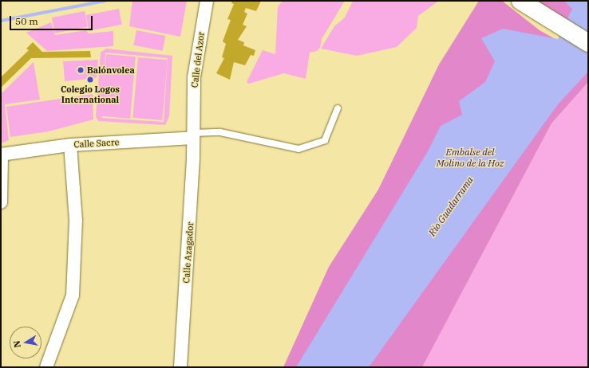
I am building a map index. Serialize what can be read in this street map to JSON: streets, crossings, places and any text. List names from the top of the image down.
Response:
{
  "streets": {
    "street": ["Calle del Azor", "Calle Sacre", "Calle Azagador"]
  },
  "crossings": [
    ["Calle del Azor", "Calle Sacre"],
    ["Calle del Azor", "Calle Azagador"],
    ["Calle Sacre", "Calle Azagador"]
  ],
  "water": ["Embalse del Molino de la Hoz", "Río Guadarrama"],
  "places": ["Balónvolea", "Colegio Logos International"],
  "scale_bar": "50 m",
  "north": "left"
}
